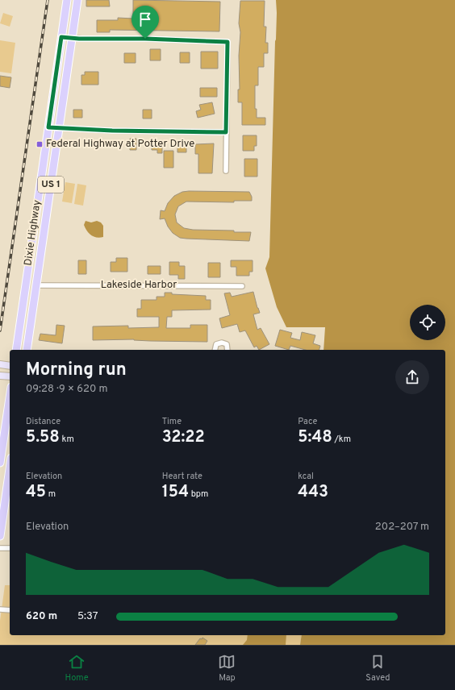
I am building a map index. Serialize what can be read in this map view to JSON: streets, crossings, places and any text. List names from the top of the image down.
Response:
{
  "streets": {
    "main road": ["US 1", "Dixie Highway"],
    "street": ["Lakeside Harbor"]
  },
  "crossings": [
    ["Dixie Highway", "Lakeside Harbor"]
  ],
  "places": {
    "transit": ["Federal Highway at Potter Drive"]
  },
  "page": {
    "heading": ["Morning run", "09:28 · 9 × 620 m"],
    "stats": [
      ["Distance", "5.58 km"],
      ["Time", "32:22"],
      ["Pace", "5:48 /km"],
      ["Elevation", "45 m"],
      ["Heart rate", "154 bpm"],
      ["kcal", "443"]
    ],
    "chart": ["Elevation", "202–207 m"],
    "list": [
      {
        "name": "620 m",
        "note": "5:37"
      }
    ],
    "tabs": ["Home", "Map", "Saved"]
  }
}
